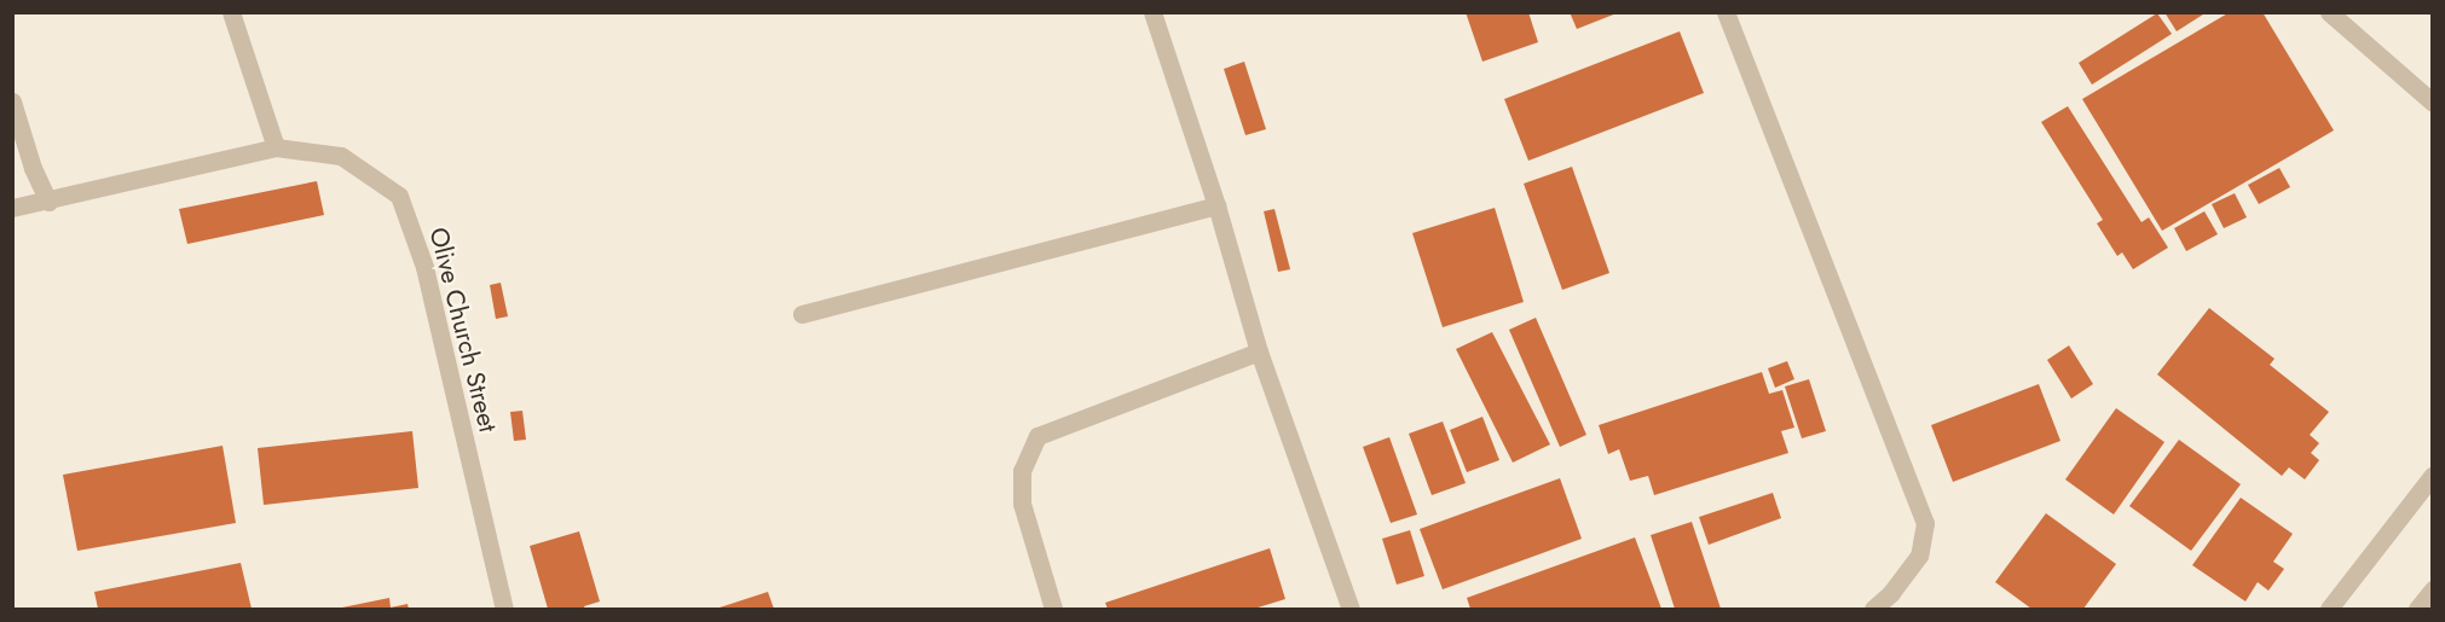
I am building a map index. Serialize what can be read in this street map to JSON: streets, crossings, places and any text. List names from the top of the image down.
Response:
{
  "streets": {
    "street": ["Olive Church Street"]
  }
}
